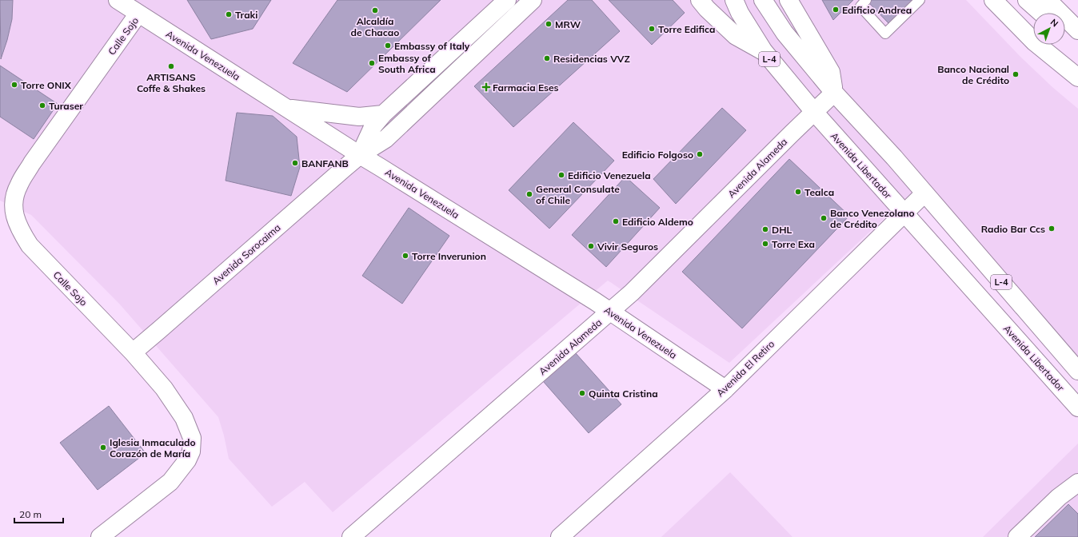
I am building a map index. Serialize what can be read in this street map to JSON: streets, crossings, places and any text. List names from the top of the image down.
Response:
{
  "streets": {
    "street": [
      "Calle Sojo",
      "Avenida Venezuela",
      "L-4",
      "Avenida Libertador",
      "Avenida Alameda",
      "Avenida Sorocaima",
      "Avenida El Retiro"
    ]
  },
  "crossings": [
    ["Calle Sojo", "Avenida Venezuela"],
    ["Calle Sojo", "Avenida Sorocaima"],
    ["Avenida Venezuela", "Avenida Alameda"],
    ["Avenida Venezuela", "Avenida Sorocaima"],
    ["Avenida Venezuela", "Avenida El Retiro"],
    ["L-4", "Avenida Libertador"],
    ["L-4", "Avenida Alameda"],
    ["L-4", "Avenida El Retiro"],
    ["Avenida Libertador", "Avenida Alameda"],
    ["Avenida Libertador", "Avenida El Retiro"]
  ],
  "places": {
    "other": [
      "Edificio Andrea",
      "Alcaldía de Chacao",
      "Traki",
      "MRW",
      "Torre Edifica",
      "Embassy of Italy",
      "Residencias VVZ",
      "Embassy of South Africa",
      "ARTISANS Coffe & Shakes",
      "Banco Nacional de Crédito",
      "Torre ONIX",
      "Turaser",
      "Edificio Folgoso",
      "BANFANB",
      "Edificio Venezuela",
      "Tealca",
      "General Consulate of Chile",
      "Banco Venezolano de Crédito",
      "Edificio Aldemo",
      "Radio Bar Ccs",
      "DHL",
      "Torre Exa",
      "Vivir Seguros",
      "Torre Inverunion",
      "Quinta Cristina",
      "Iglesia Inmaculado Corazón de María"
    ],
    "health": ["Farmacia Eses"]
  },
  "scale_bar": "20 m",
  "north": "top right"
}
